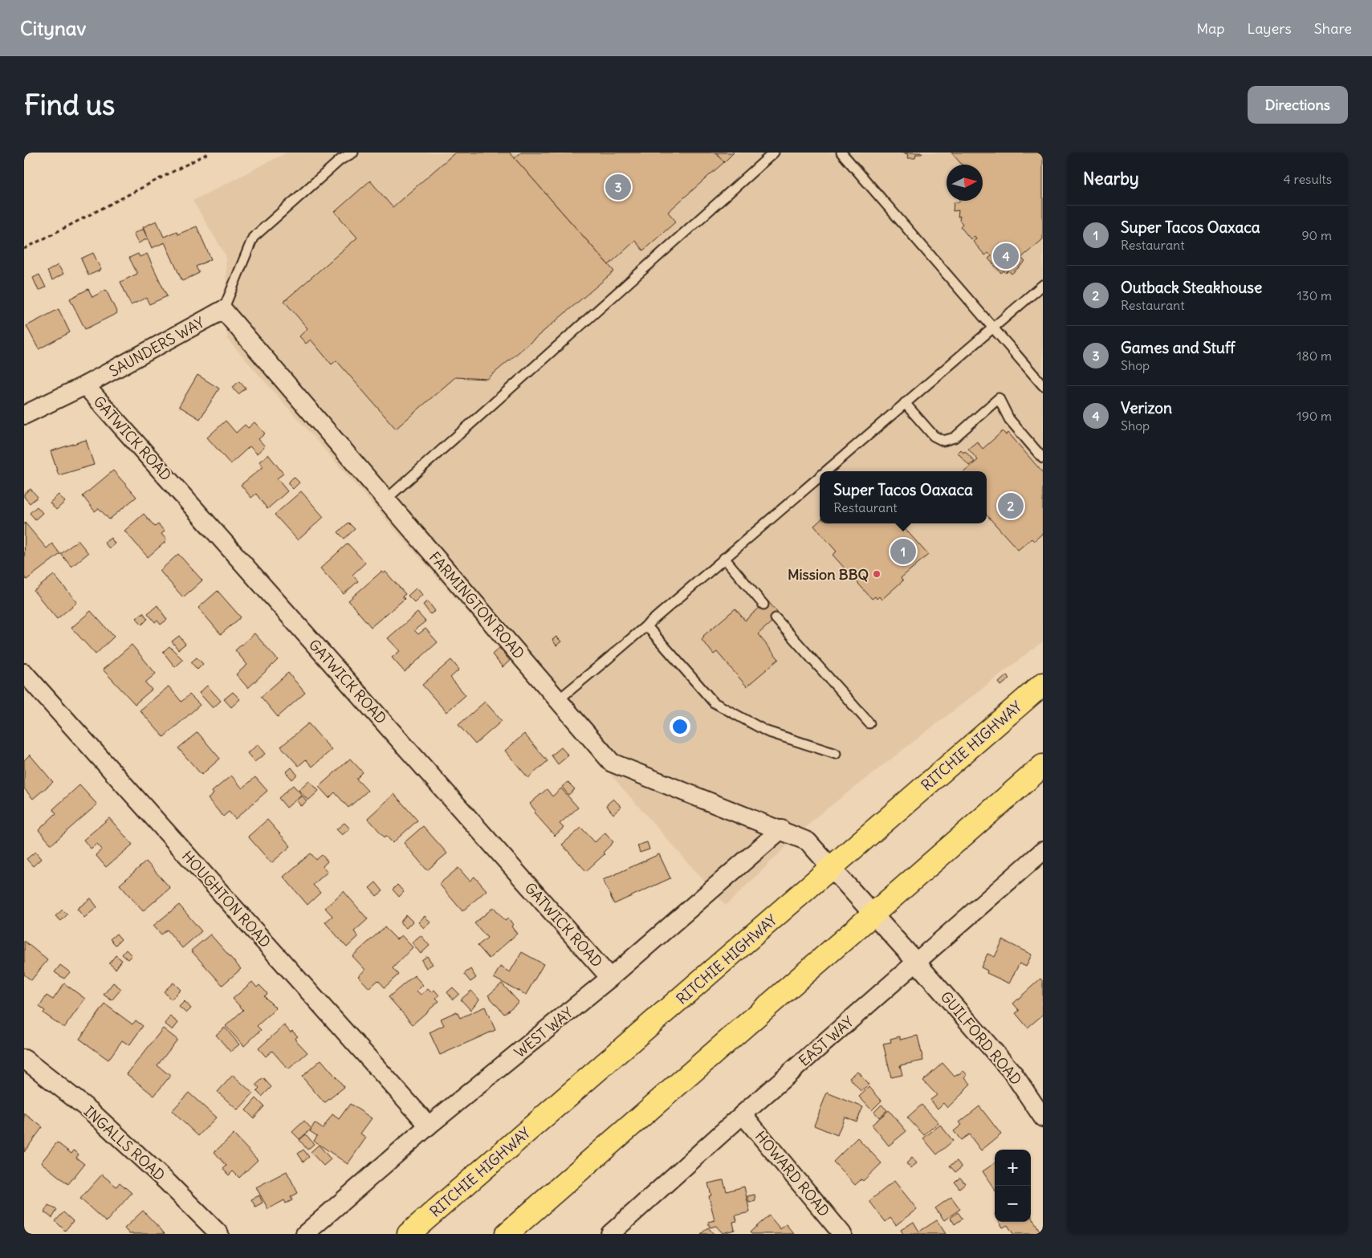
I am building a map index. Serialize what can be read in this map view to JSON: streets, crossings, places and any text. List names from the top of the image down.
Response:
{
  "streets": {
    "main road": ["RITCHIE HIGHWAY"],
    "street": [
      "SAUNDERS WAY",
      "GATWICK ROAD",
      "FARMINGTON ROAD",
      "HOUGHTON ROAD",
      "WEST WAY",
      "GUILFORD ROAD",
      "EAST WAY",
      "INGALLS ROAD",
      "HOWARD ROAD"
    ]
  },
  "crossings": [
    ["SAUNDERS WAY", "GATWICK ROAD"],
    ["SAUNDERS WAY", "FARMINGTON ROAD"],
    ["GATWICK ROAD", "WEST WAY"],
    ["FARMINGTON ROAD", "RITCHIE HIGHWAY"],
    ["FARMINGTON ROAD", "WEST WAY"],
    ["FARMINGTON ROAD", "GUILFORD ROAD"],
    ["RITCHIE HIGHWAY", "GUILFORD ROAD"],
    ["HOUGHTON ROAD", "WEST WAY"],
    ["GUILFORD ROAD", "EAST WAY"],
    ["EAST WAY", "HOWARD ROAD"]
  ],
  "places": ["Mission BBQ"],
  "north": "right",
  "page": {
    "header": "Citynav",
    "nav": ["Map", "Layers", "Share"],
    "buttons": "Directions",
    "title": "Find us",
    "heading": ["Nearby", "4 results"],
    "pins": [
      "3",
      "4",
      "2",
      "1"
    ],
    "list": [
      {
        "mark": "1",
        "name": "Super Tacos Oaxaca",
        "note": "Restaurant",
        "value": "90 m"
      },
      {
        "mark": "2",
        "name": "Outback Steakhouse",
        "note": "Restaurant",
        "value": "130 m"
      },
      {
        "mark": "3",
        "name": "Games and Stuff",
        "note": "Shop",
        "value": "180 m"
      },
      {
        "mark": "4",
        "name": "Verizon",
        "note": "Shop",
        "value": "190 m"
      }
    ],
    "popup": ["Super Tacos Oaxaca", "Restaurant"],
    "map_buttons": ["+", "−"]
  }
}
